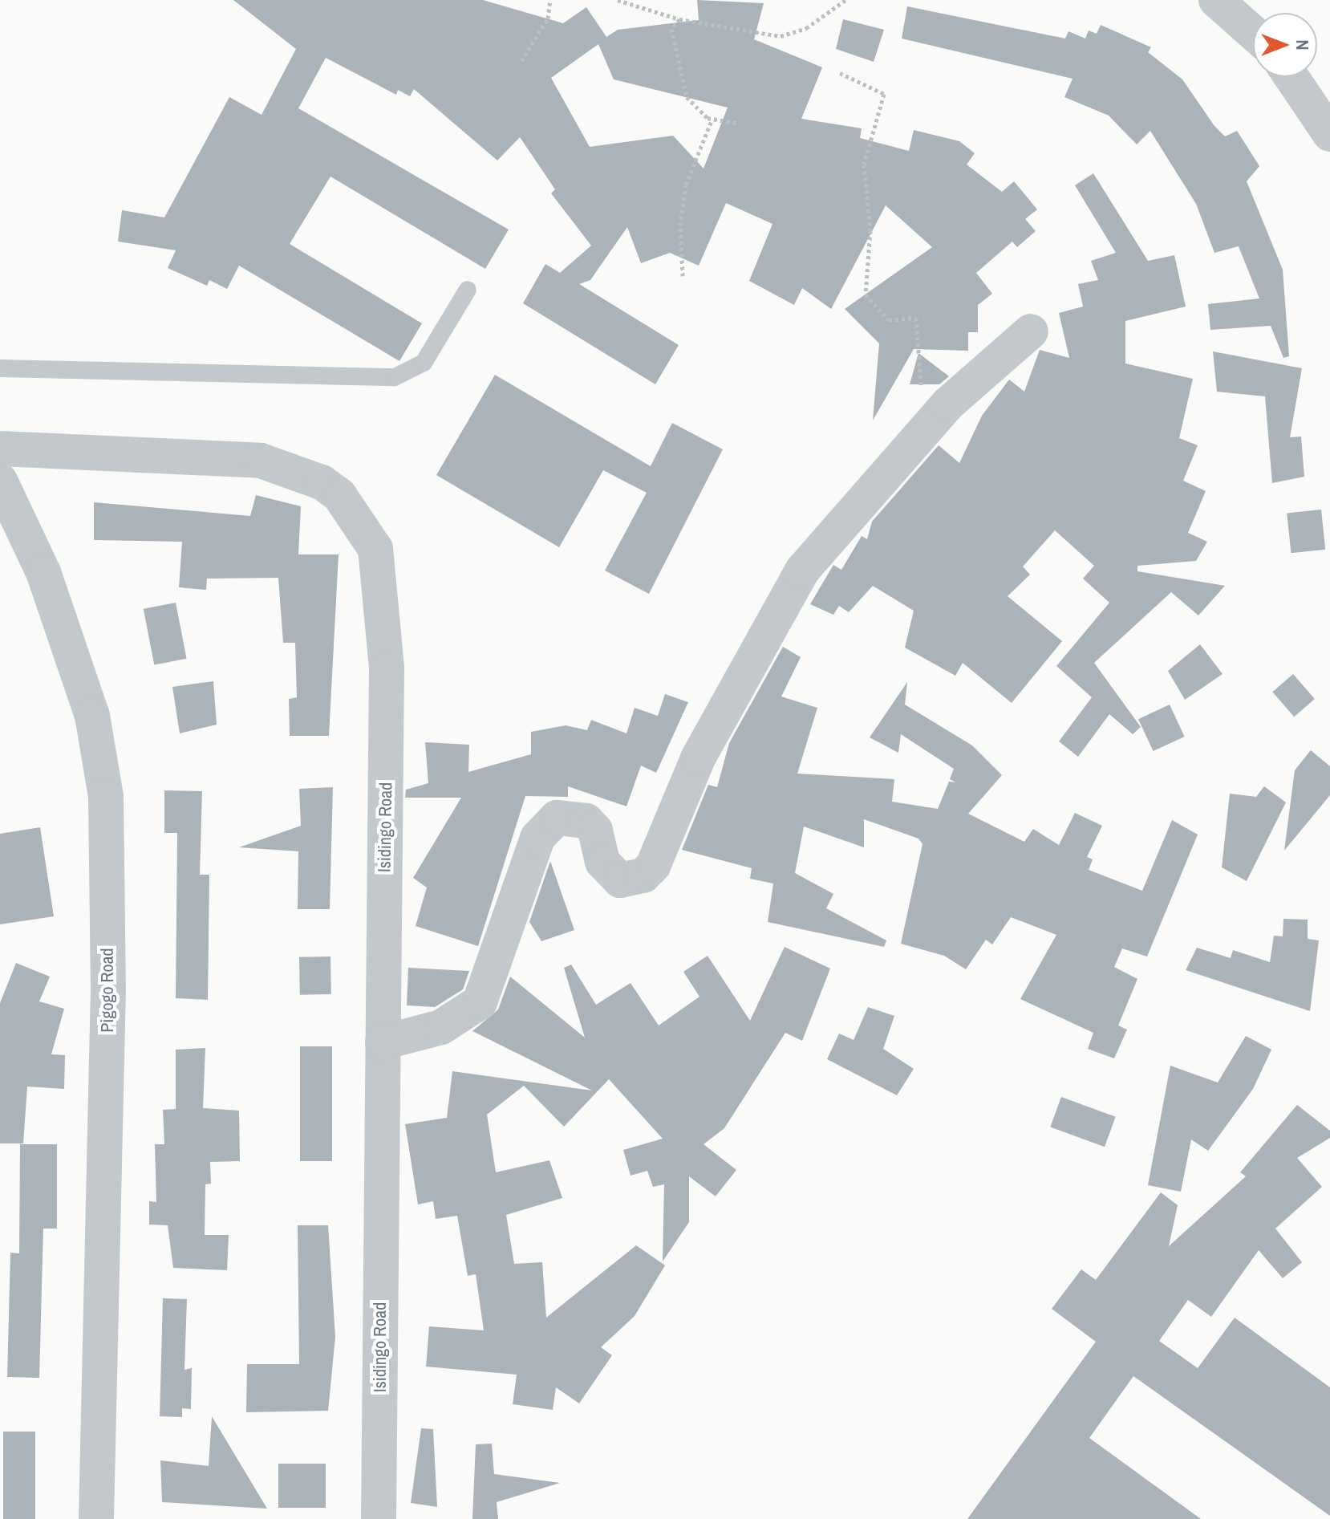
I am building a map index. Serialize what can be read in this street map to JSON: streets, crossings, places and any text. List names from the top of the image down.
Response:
{
  "streets": {
    "street": ["Isidingo Road", "Pigogo Road"]
  },
  "north": "right"
}
